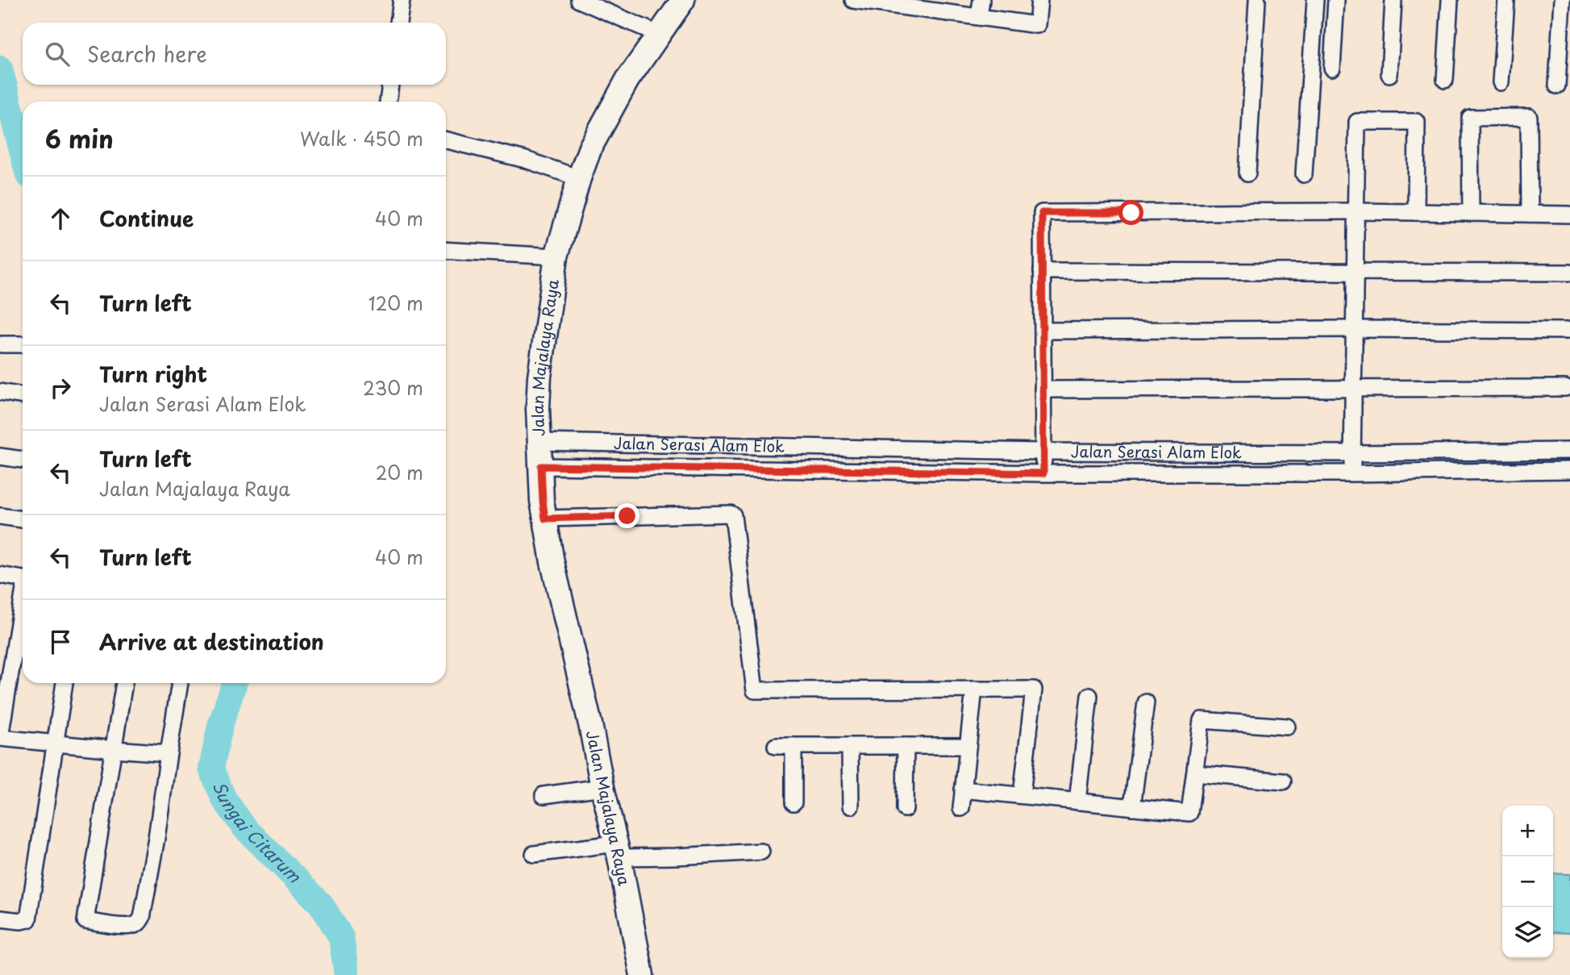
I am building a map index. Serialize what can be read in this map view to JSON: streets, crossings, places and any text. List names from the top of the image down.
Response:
{
  "streets": {
    "street": ["Jalan Majalaya Raya", "Jalan Serasi Alam Elok"]
  },
  "crossings": [
    ["Jalan Majalaya Raya", "Jalan Serasi Alam Elok"]
  ],
  "water": ["Sungai Citarum"],
  "page": {
    "search": "Search here",
    "heading": ["6 min", "Walk · 450 m"],
    "list": [
      ["Continue", "40 m"],
      ["Turn left", "120 m"],
      ["Turn right", "Jalan Serasi Alam Elok", "230 m"],
      ["Turn left", "Jalan Majalaya Raya", "20 m"],
      ["Turn left", "40 m"],
      "Arrive at destination"
    ],
    "map_buttons": ["+", "−"]
  }
}
